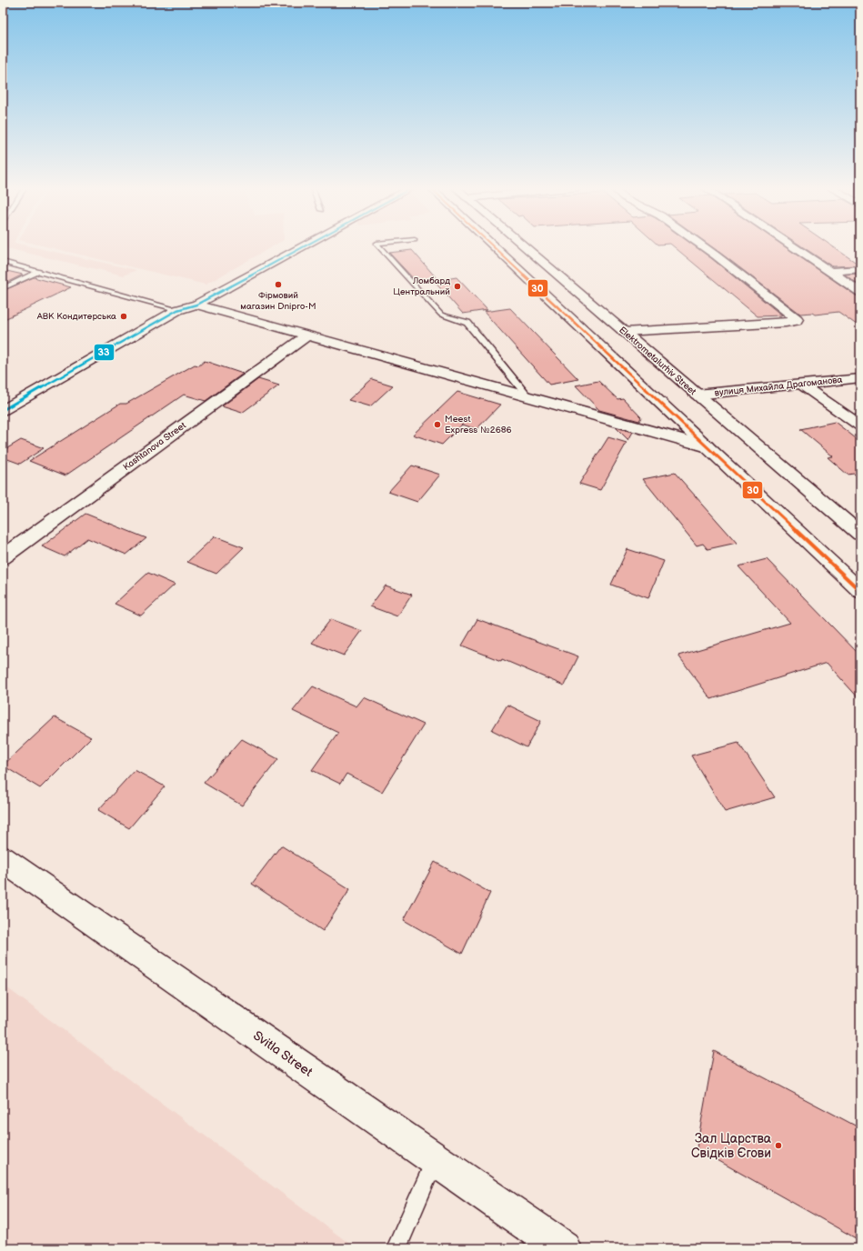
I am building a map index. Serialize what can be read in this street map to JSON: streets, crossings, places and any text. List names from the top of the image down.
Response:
{
  "streets": {
    "street": [
      "Elektrometalurhiv Street",
      "вулиця Михайла Драгоманова",
      "Kashtanova Street",
      "Svitla Street"
    ]
  },
  "crossings": [
    ["Elektrometalurhiv Street", "вулиця Михайла Драгоманова"]
  ],
  "places": [
    "Фірмовий магазин Dnipro-M",
    "Ломбард Центральний",
    "АВК Кондитерська",
    "Meest Express №2686",
    "Зал Царства Свідків Єгови"
  ],
  "lines": ["transit line 30", "transit line 33"]
}
